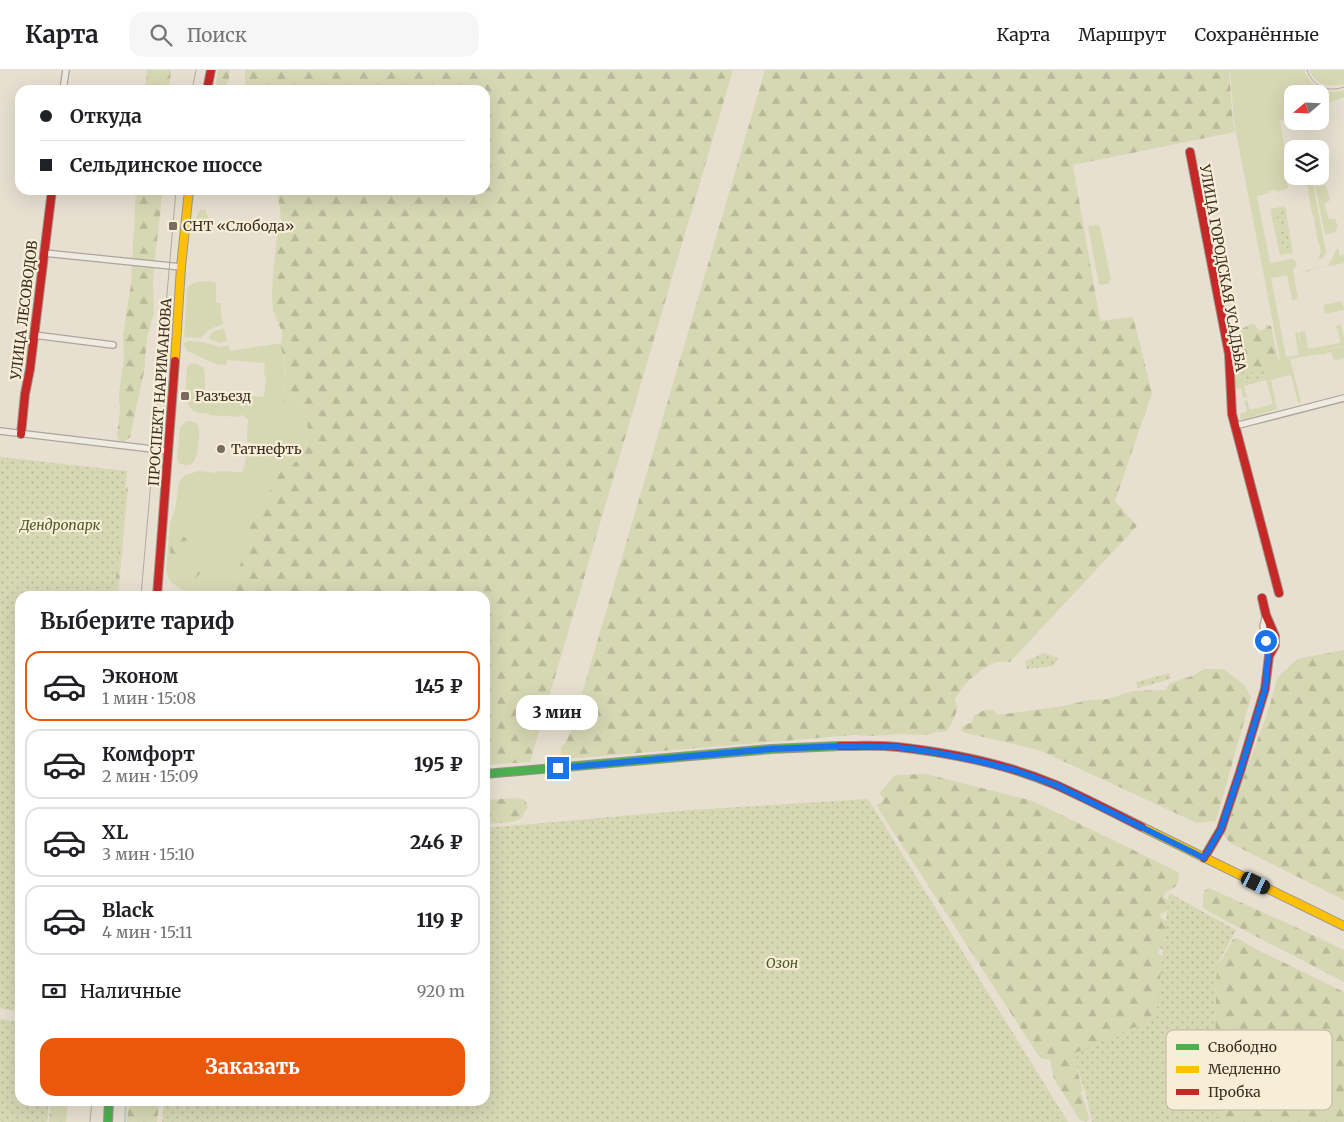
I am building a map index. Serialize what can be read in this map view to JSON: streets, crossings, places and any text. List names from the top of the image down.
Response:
{
  "streets": {
    "main road": ["УЛИЦА ГОРОДСКАЯ УСАДЬБА", "УЛИЦА ЛЕСОВОДОВ", "ПРОСПЕКТ НАРИМАНОВА"]
  },
  "parks": ["Дендропарк", "Озон"],
  "places": {
    "transit": ["СНТ «Слобода»", "Разъезд"],
    "other": ["Татнефть"]
  },
  "legend": ["Свободно", "Медленно", "Пробка"],
  "north": "left",
  "page": {
    "header": "Карта",
    "search": "Поиск",
    "nav": ["Карта", "Маршрут", "Сохранённые"],
    "banner": ["Откуда", "Сельдинское шоссе"],
    "heading": "Выберите тариф",
    "list": [
      {
        "name": "Эконом",
        "note": "1 мин · 15:08",
        "value": "145 ₽"
      },
      {
        "name": "Комфорт",
        "note": "2 мин · 15:09",
        "value": "195 ₽"
      },
      {
        "name": "XL",
        "note": "3 мин · 15:10",
        "value": "246 ₽"
      },
      {
        "name": "Black",
        "note": "4 мин · 15:11",
        "value": "119 ₽"
      }
    ],
    "bubble": "3 мин",
    "pay": ["Наличные", "920 m"],
    "buttons": "Заказать"
  }
}
